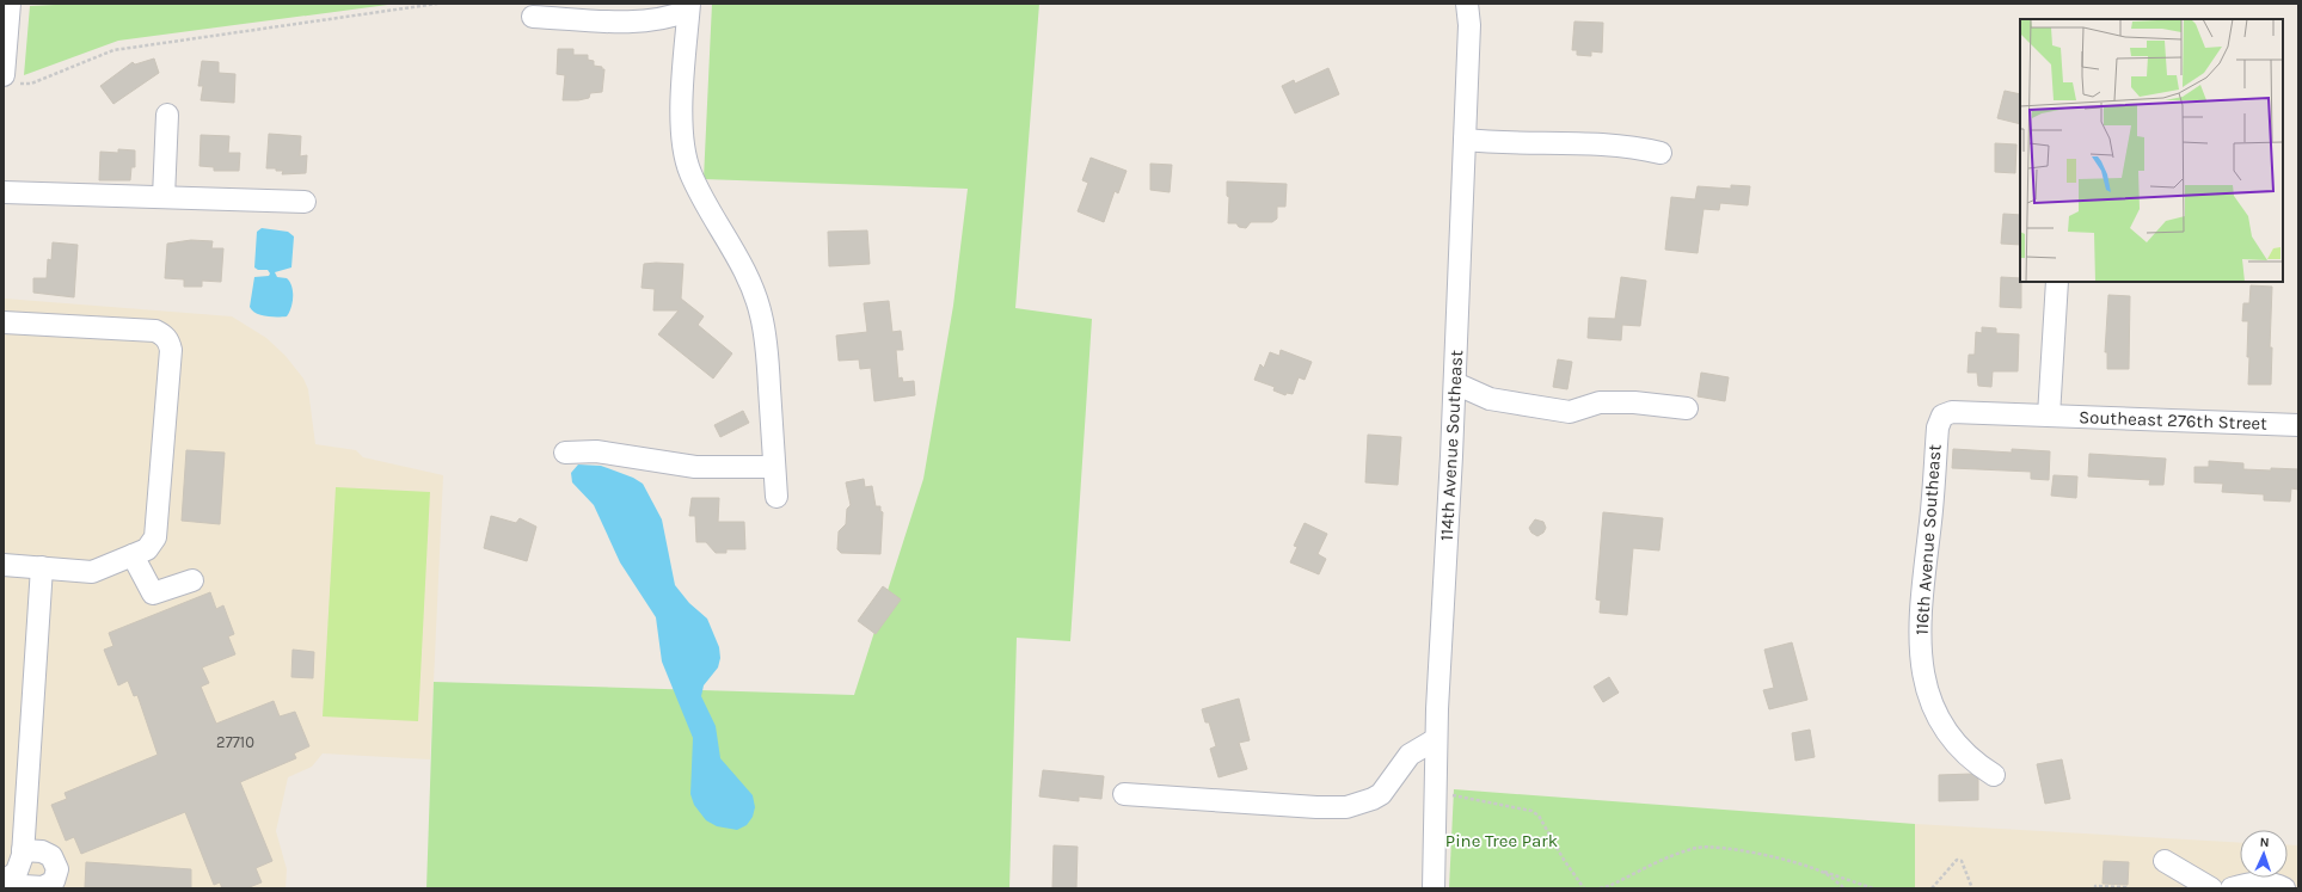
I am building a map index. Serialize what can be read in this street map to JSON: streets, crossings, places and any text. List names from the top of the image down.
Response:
{
  "streets": {
    "street": ["Southeast 276th Street", "114th Avenue Southeast", "116th Avenue Southeast"]
  },
  "crossings": [
    ["Southeast 276th Street", "116th Avenue Southeast"]
  ],
  "parks": ["Pine Tree Park"],
  "house_numbers": ["27710"],
  "north": "top"
}
